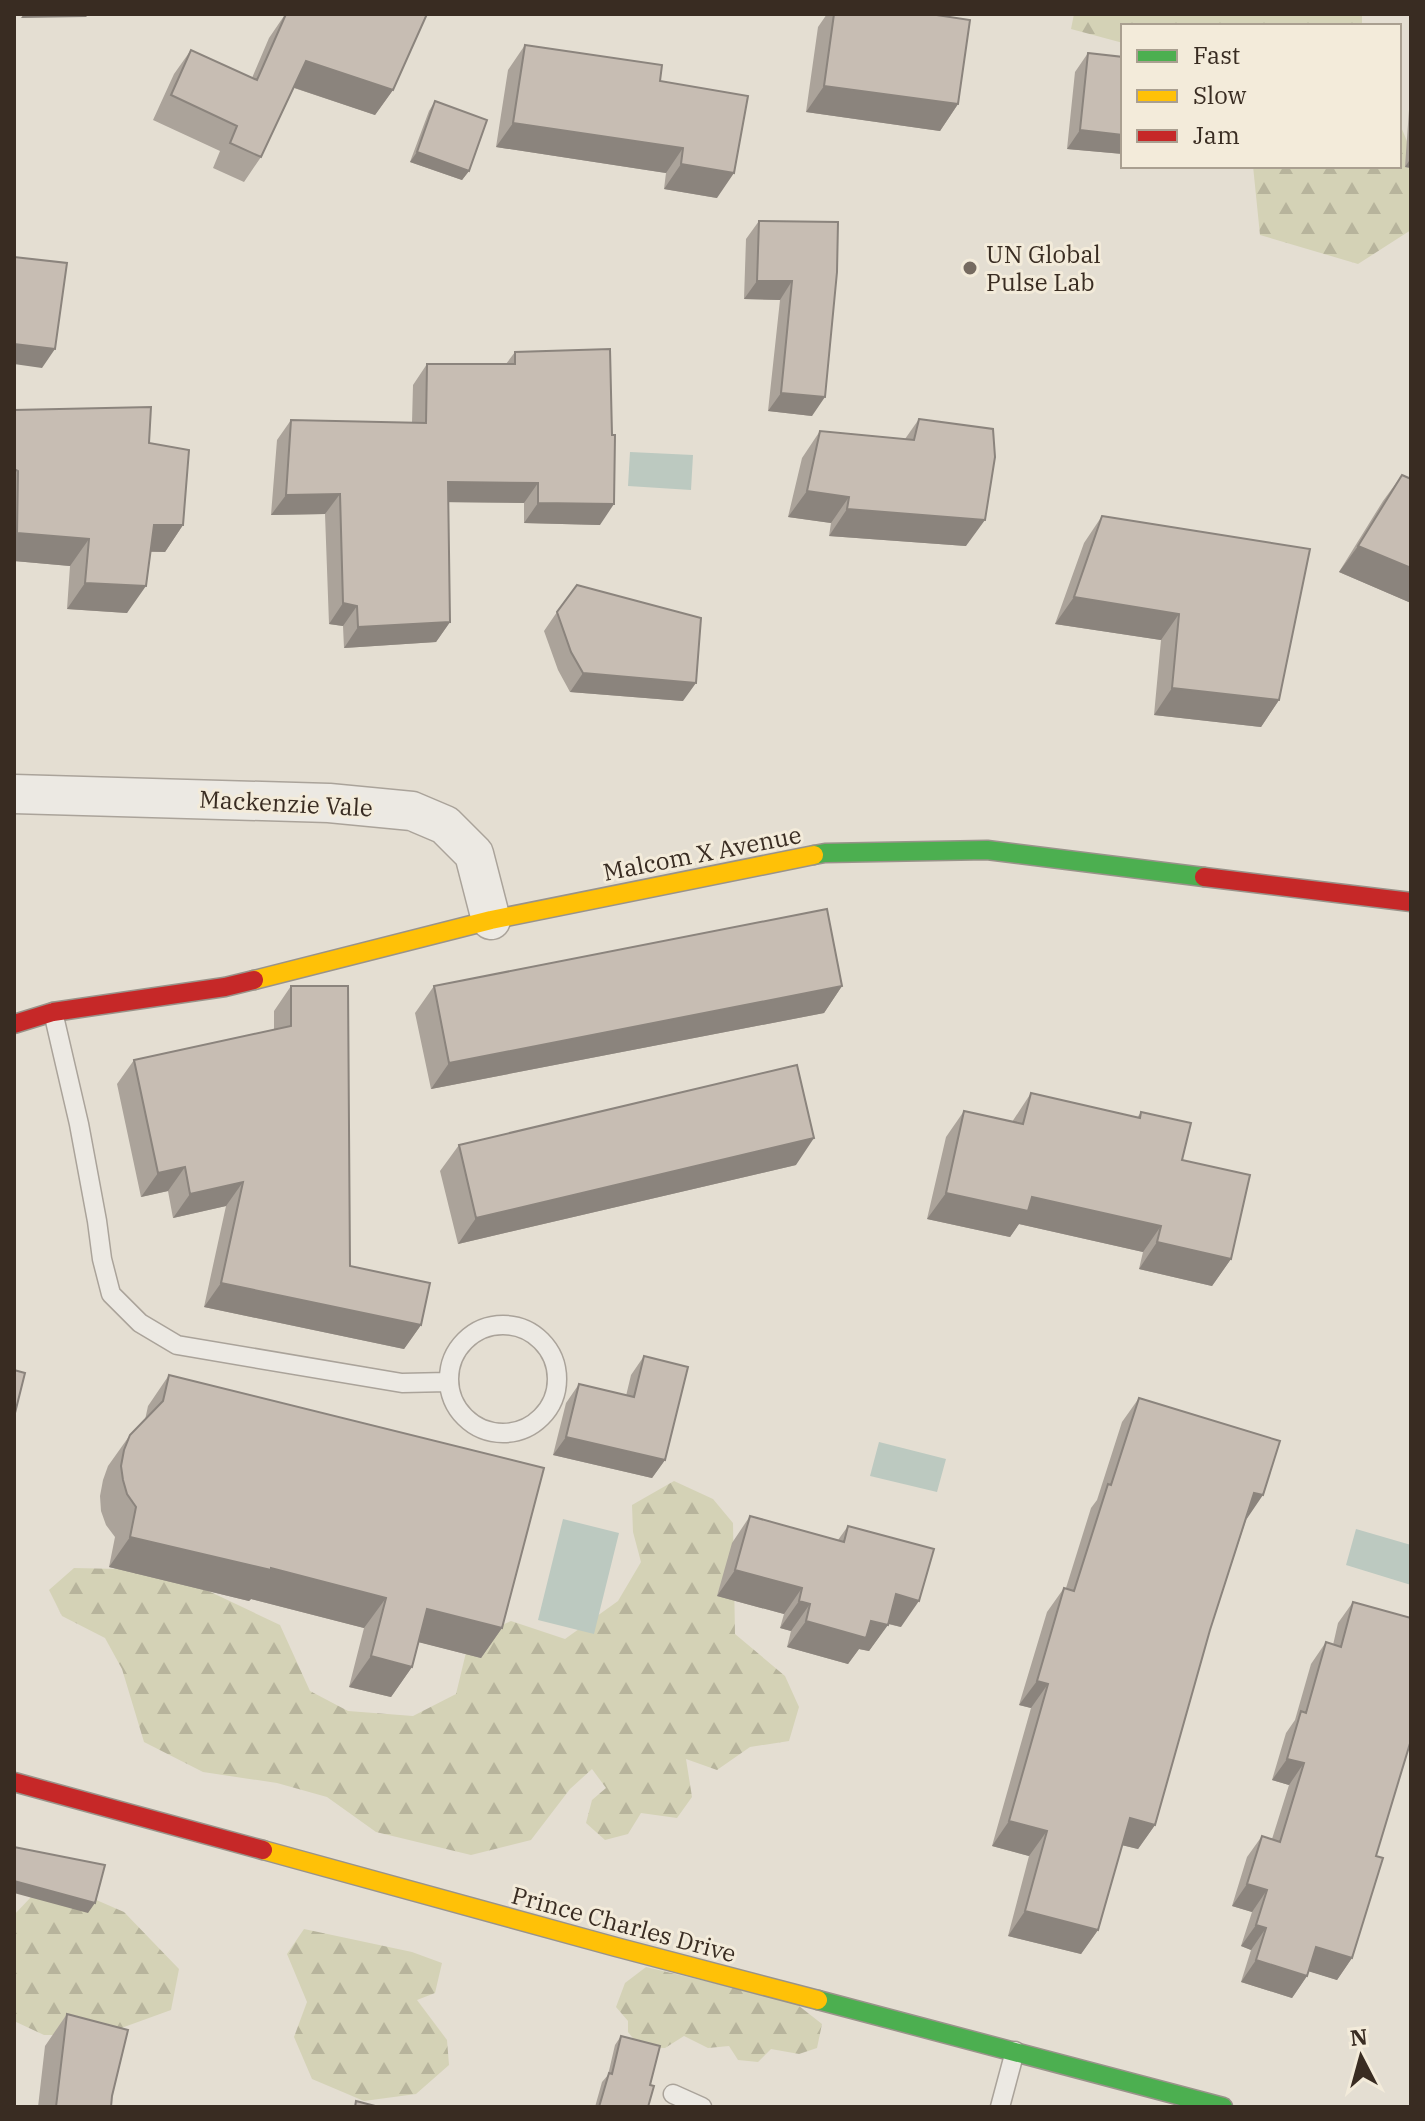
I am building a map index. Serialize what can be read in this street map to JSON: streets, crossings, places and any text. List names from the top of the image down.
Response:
{
  "streets": {
    "street": ["Mackenzie Vale", "Malcom X Avenue", "Prince Charles Drive"]
  },
  "crossings": [
    ["Mackenzie Vale", "Malcom X Avenue"]
  ],
  "places": ["UN Global Pulse Lab"],
  "legend": ["Fast", "Slow", "Jam"],
  "north": "top"
}
